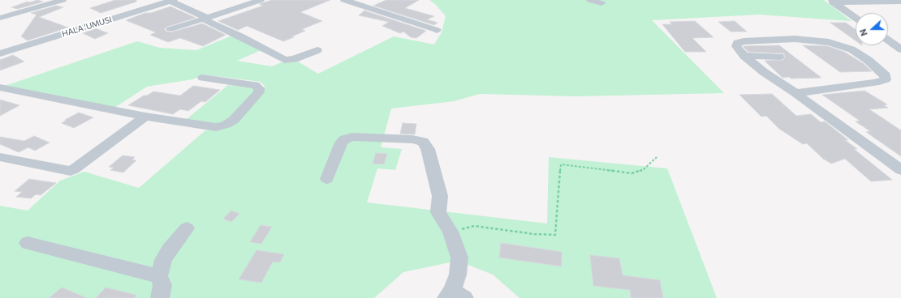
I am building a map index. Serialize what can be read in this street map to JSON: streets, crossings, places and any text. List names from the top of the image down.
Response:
{
  "streets": {
    "street": ["HALA 'UMUSI"]
  },
  "north": "left"
}
